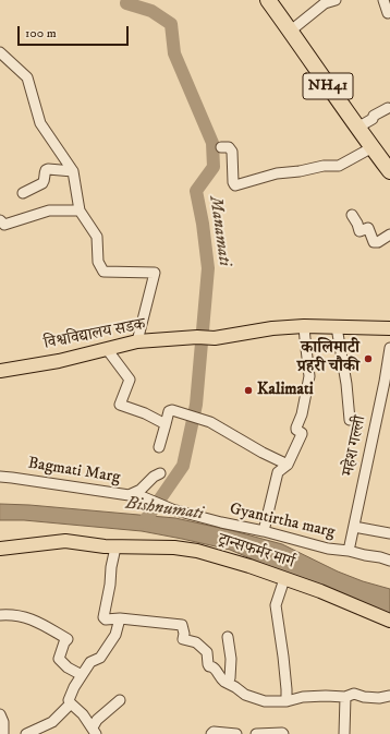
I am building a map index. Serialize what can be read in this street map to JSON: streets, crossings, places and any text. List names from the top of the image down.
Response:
{
  "streets": {
    "highway": ["NH41"],
    "main road": ["विश्वविद्यालय सडक", "ट्रान्सफर्मर मार्ग"],
    "street": ["महेश गल्ली", "Bagmati Marg", "Gyantirtha marg"]
  },
  "crossings": [
    ["महेश गल्ली", "Gyantirtha marg"],
    ["Bagmati Marg", "Gyantirtha marg"]
  ],
  "water": ["Manamati", "Bishnumati"],
  "places": ["कालिमाटी प्रहरी चौकी", "Kalimati"],
  "scale_bar": "100 m"
}
